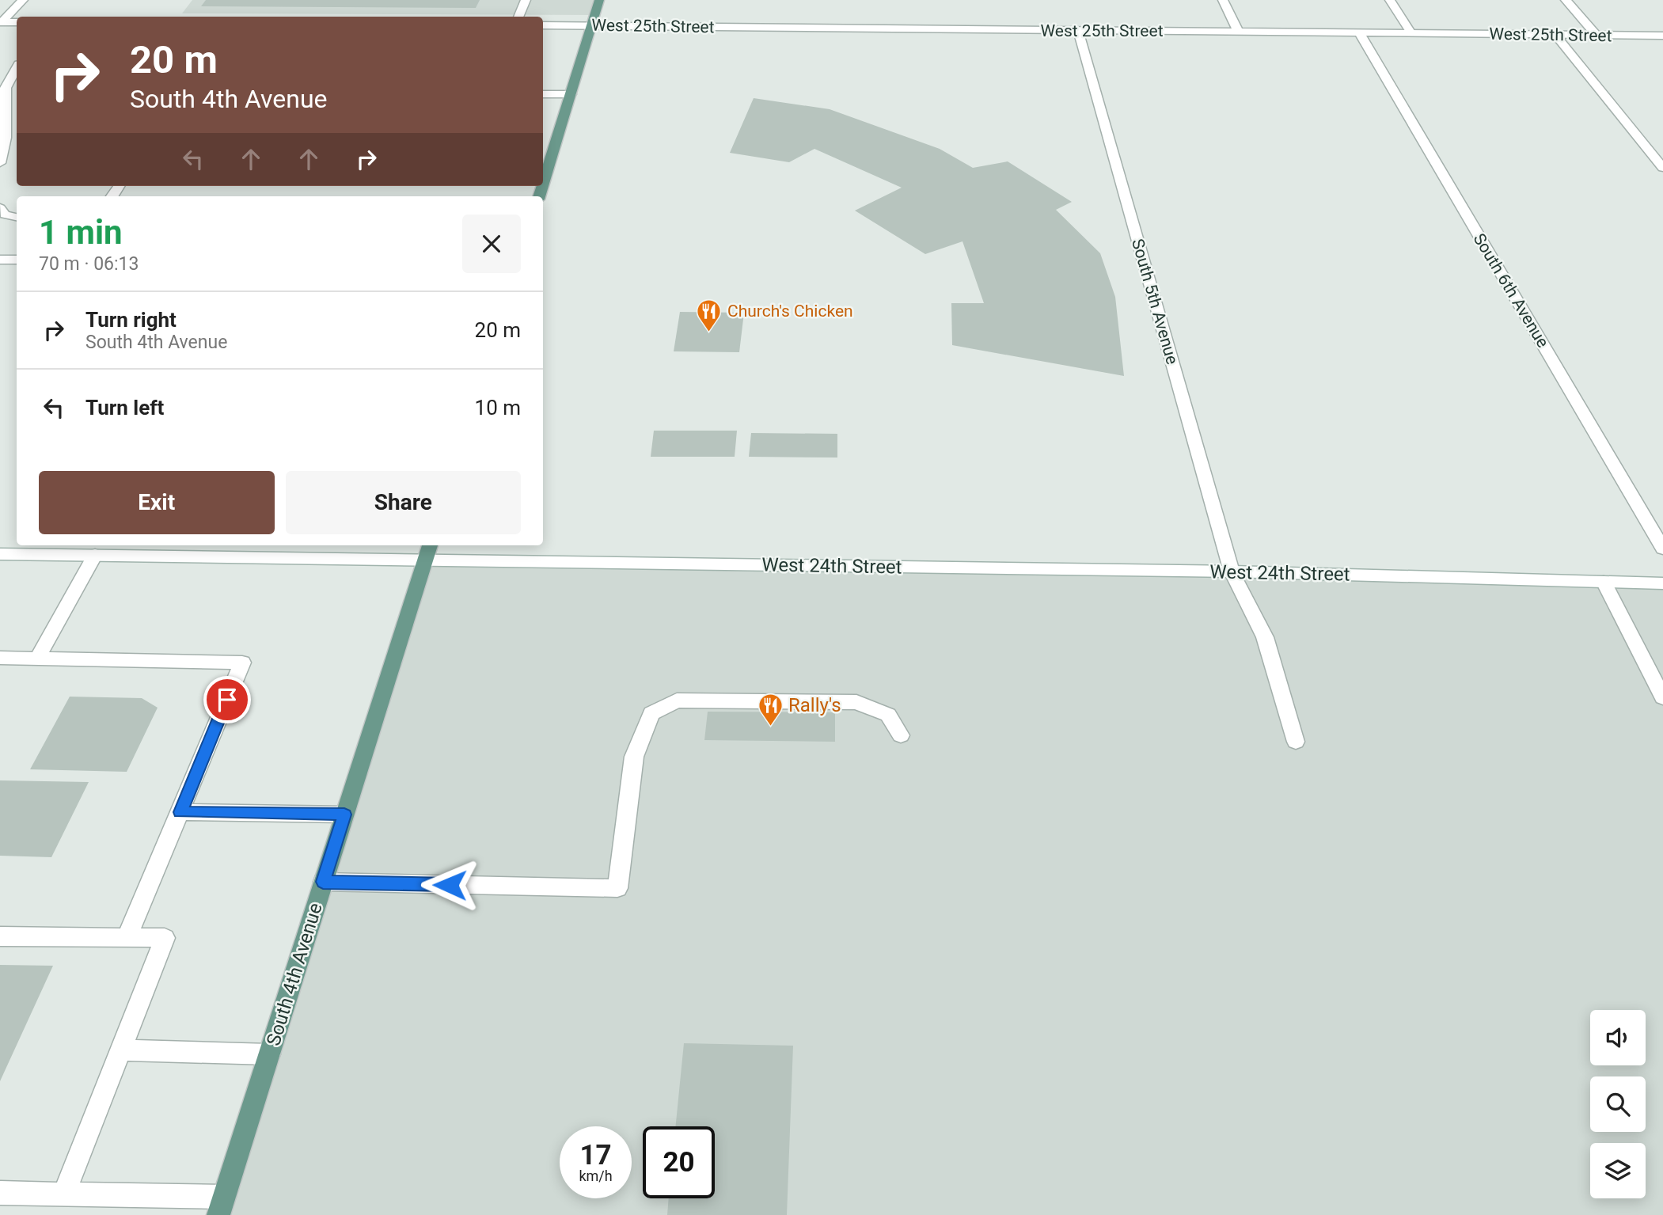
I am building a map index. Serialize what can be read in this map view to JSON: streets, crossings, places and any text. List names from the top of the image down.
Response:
{
  "streets": {
    "main road": ["South 4th Avenue"],
    "street": [
      "West 25th Street",
      "South 6th Avenue",
      "South 5th Avenue",
      "West 24th Street"
    ]
  },
  "crossings": [
    ["West 25th Street", "South 6th Avenue"],
    ["West 25th Street", "South 5th Avenue"],
    ["South 5th Avenue", "West 24th Street"],
    ["West 24th Street", "South 4th Avenue"]
  ],
  "places": {
    "restaurant": ["Church's Chicken", "Rally's"]
  },
  "page": {
    "turn": ["20 m", "South 4th Avenue"],
    "heading": ["1 min", "70 m · 06:13"],
    "list": [
      {
        "name": "Turn right",
        "note": "South 4th Avenue",
        "value": "20 m"
      },
      {
        "name": "Turn left",
        "value": "10 m"
      }
    ],
    "buttons": ["Exit", "Share"],
    "speed": "17 km/h",
    "limit": "20"
  }
}
